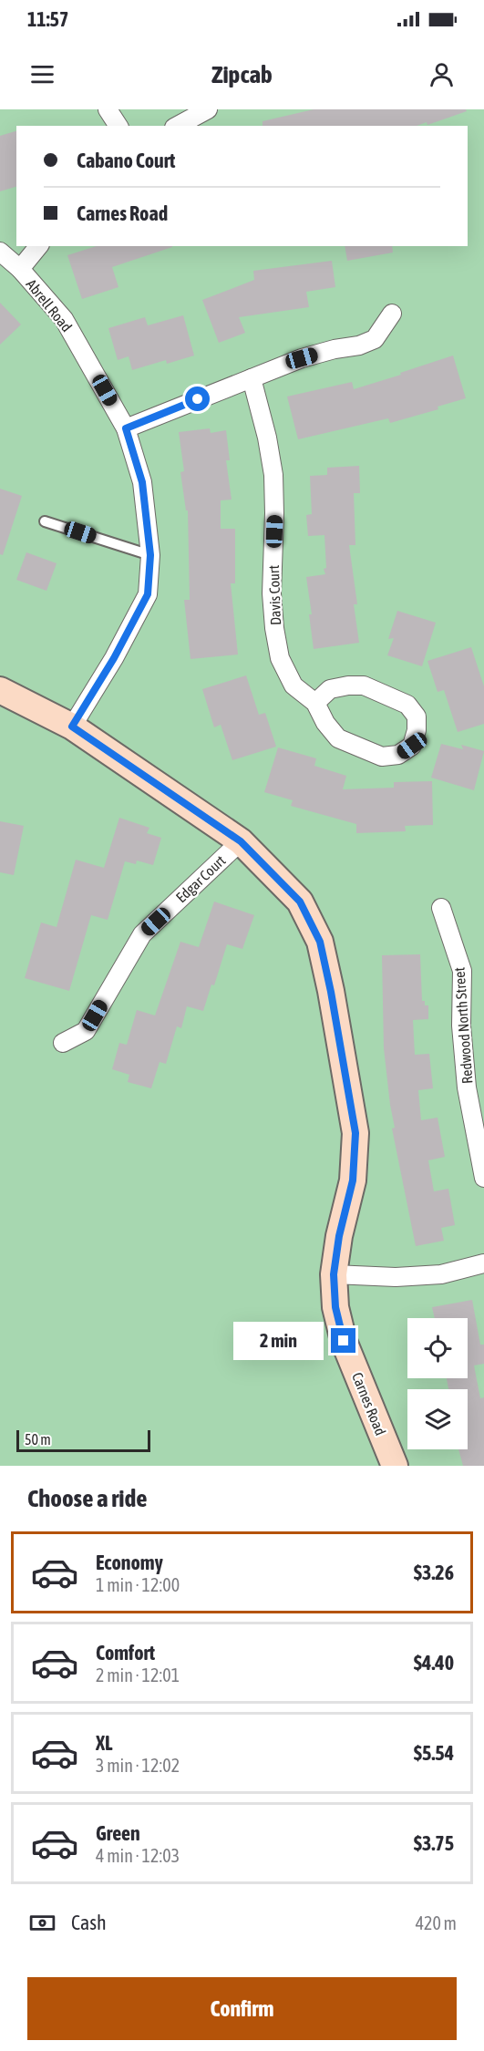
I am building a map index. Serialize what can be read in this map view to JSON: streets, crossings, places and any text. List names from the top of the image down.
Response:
{
  "streets": {
    "street": [
      "Abrell Road",
      "Davis Court",
      "Edgar Court",
      "Redwood North Street",
      "Carnes Road"
    ]
  },
  "crossings": [
    ["Abrell Road", "Carnes Road"],
    ["Edgar Court", "Carnes Road"]
  ],
  "scale_bar": "50 m",
  "page": {
    "status": "11:57",
    "header": "Zipcab",
    "banner": ["Cabano Court", "Carnes Road"],
    "bubble": "2 min",
    "scale": "50 m",
    "heading": "Choose a ride",
    "list": [
      {
        "name": "Economy",
        "note": "1 min · 12:00",
        "value": "$3.26"
      },
      {
        "name": "Comfort",
        "note": "2 min · 12:01",
        "value": "$4.40"
      },
      {
        "name": "XL",
        "note": "3 min · 12:02",
        "value": "$5.54"
      },
      {
        "name": "Green",
        "note": "4 min · 12:03",
        "value": "$3.75"
      }
    ],
    "pay": ["Cash", "420 m"],
    "buttons": "Confirm"
  }
}
